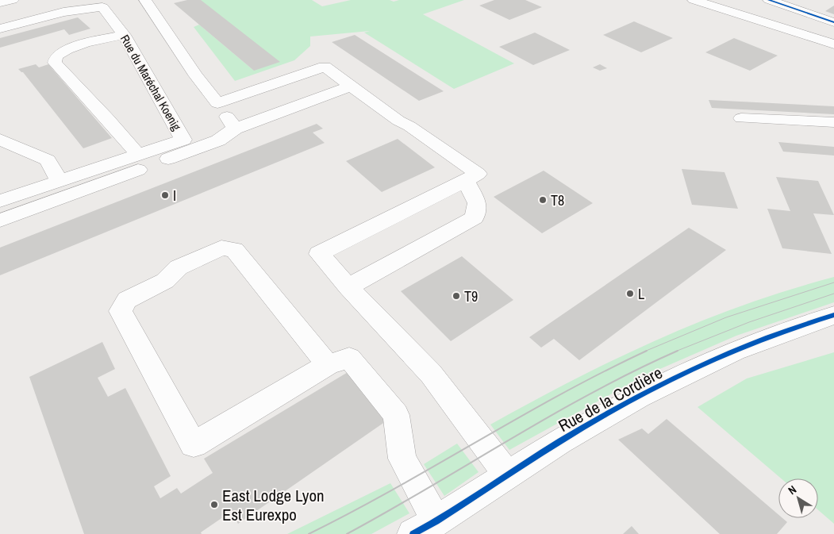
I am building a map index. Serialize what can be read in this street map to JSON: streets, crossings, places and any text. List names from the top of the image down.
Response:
{
  "streets": {
    "street": ["Rue du Maréchal Koenig", "Rue de la Cordière"]
  },
  "places": [
    "I",
    "T8",
    "L",
    "T9",
    "East Lodge Lyon Est Eurexpo"
  ],
  "north": "top left"
}
